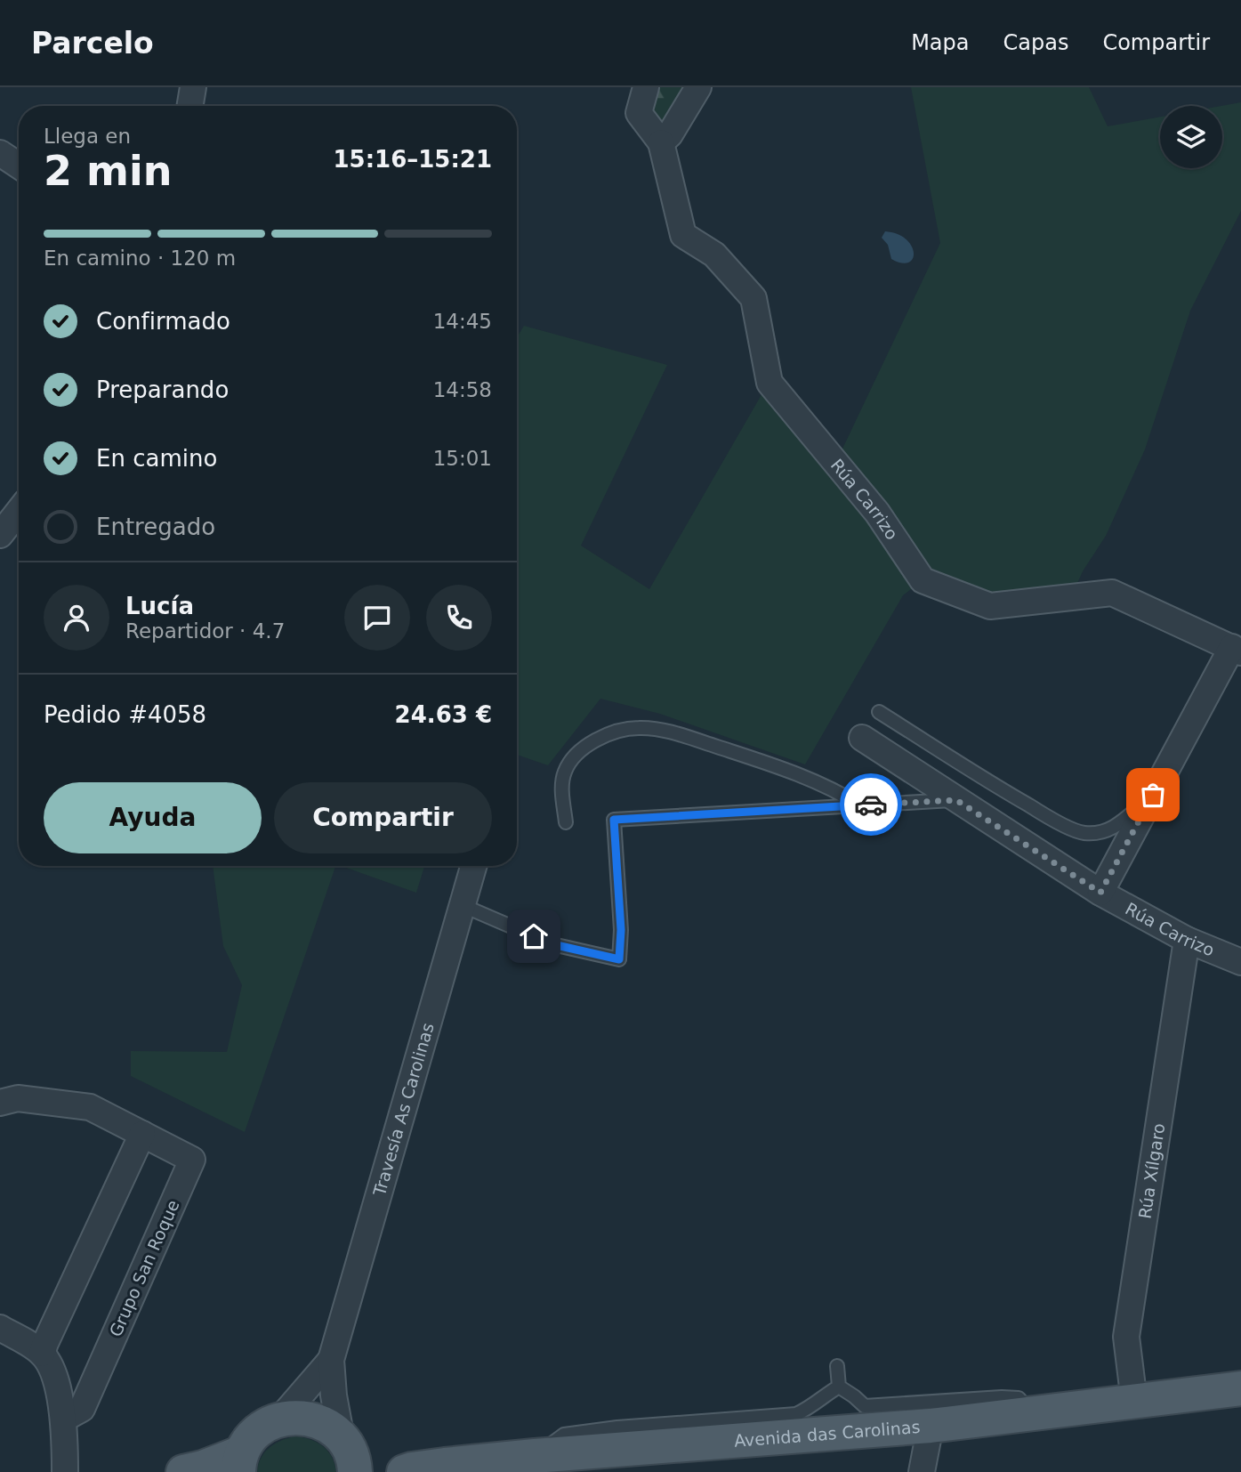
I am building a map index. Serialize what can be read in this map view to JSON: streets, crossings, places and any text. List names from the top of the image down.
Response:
{
  "streets": {
    "main road": ["Avenida das Carolinas"],
    "street": [
      "Rúa Carrizo",
      "Travesía As Carolinas",
      "Rúa Xílgaro",
      "Grupo San Roque"
    ]
  },
  "crossings": [
    ["Rúa Carrizo", "Rúa Xílgaro"],
    ["Rúa Xílgaro", "Avenida das Carolinas"]
  ],
  "page": {
    "header": "Parcelo",
    "nav": ["Mapa", "Capas", "Compartir"],
    "heading": ["2 min", "Llega en", "15:16–15:21"],
    "panel": [
      "Lucía",
      "Repartidor · 4.7",
      "Pedido #4058",
      "24.63 €"
    ],
    "bar": "En camino · 120 m",
    "list": [
      ["Confirmado", "14:45"],
      ["Preparando", "14:58"],
      ["En camino", "15:01"],
      "Entregado"
    ],
    "buttons": ["Ayuda", "Compartir"]
  }
}
